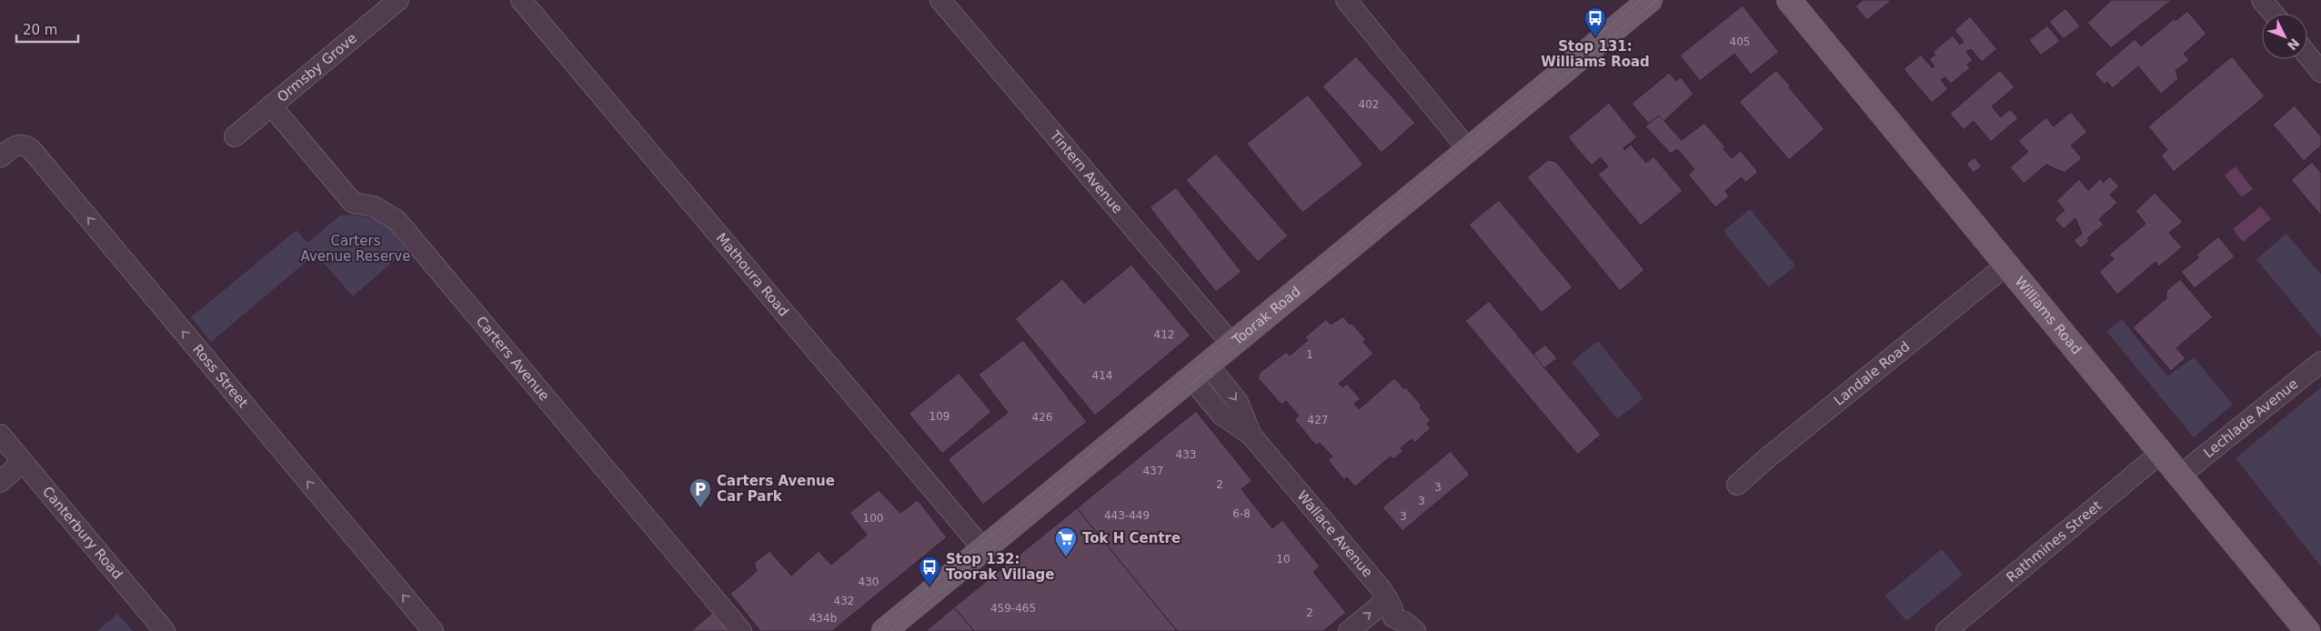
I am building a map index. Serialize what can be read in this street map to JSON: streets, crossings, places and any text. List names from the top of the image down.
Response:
{
  "streets": {
    "main road": ["Williams Road", "Toorak Road"],
    "street": [
      "Ormsby Grove",
      "Tintern Avenue",
      "Mathoura Road",
      "Carters Avenue",
      "Landale Road",
      "Ross Street",
      "Lechlade Avenue",
      "Canterbury Road",
      "Wallace Avenue",
      "Rathmines Street"
    ]
  },
  "crossings": [
    ["Ormsby Grove", "Carters Avenue"],
    ["Tintern Avenue", "Toorak Road"],
    ["Mathoura Road", "Toorak Road"],
    ["Williams Road", "Landale Road"],
    ["Williams Road", "Lechlade Avenue"],
    ["Williams Road", "Rathmines Street"],
    ["Toorak Road", "Wallace Avenue"]
  ],
  "one_way": ["Ross Street"],
  "parks": ["Carters Avenue Reserve"],
  "places": {
    "bus stop": ["Stop 131: Williams Road", "Stop 132: Toorak Village"],
    "parking": ["Carters Avenue Car Park"],
    "supermarket": ["Tok H Centre"]
  },
  "house_numbers": [
    "405",
    "402",
    "412",
    "1",
    "414",
    "109",
    "426",
    "427",
    "433",
    "437",
    "2",
    "3",
    "3",
    "6-8",
    "443-449",
    "3",
    "100",
    "10",
    "430",
    "432",
    "459-465",
    "2",
    "434b"
  ],
  "scale_bar": "20 m",
  "north": "bottom right"
}
